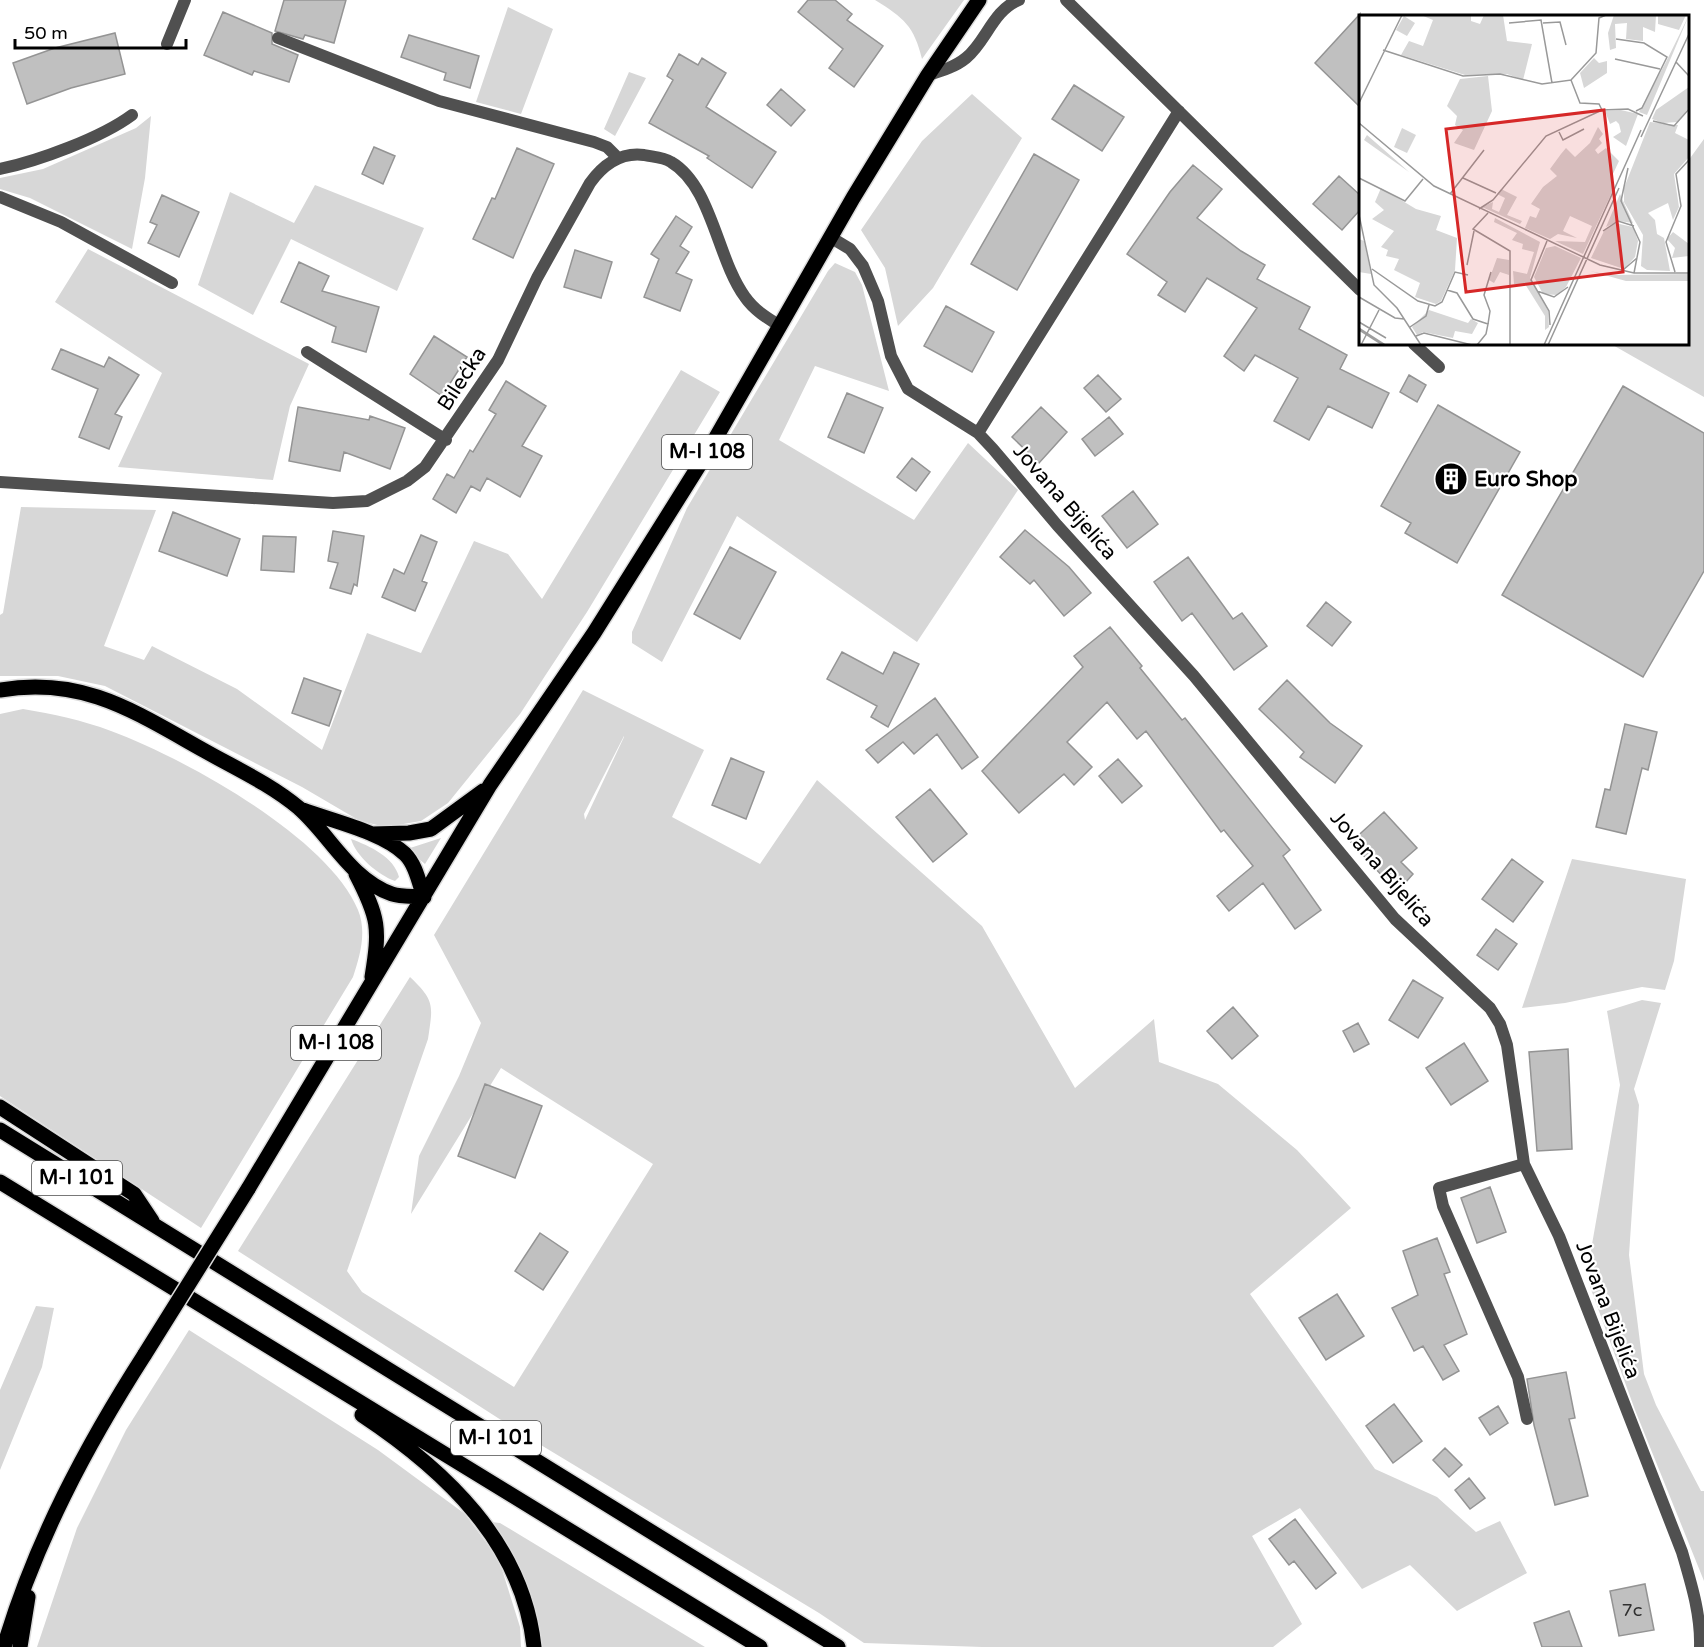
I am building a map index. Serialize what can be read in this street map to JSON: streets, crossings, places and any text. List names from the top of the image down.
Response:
{
  "streets": {
    "main road": ["M-I 108", "M-I 101"],
    "street": ["Bilećka", "Jovana Bijelića"]
  },
  "crossings": [
    ["M-I 108", "Jovana Bijelića"]
  ],
  "places": {
    "building": ["Euro Shop"]
  },
  "house_numbers": ["7c"],
  "scale_bar": "50 m"
}
